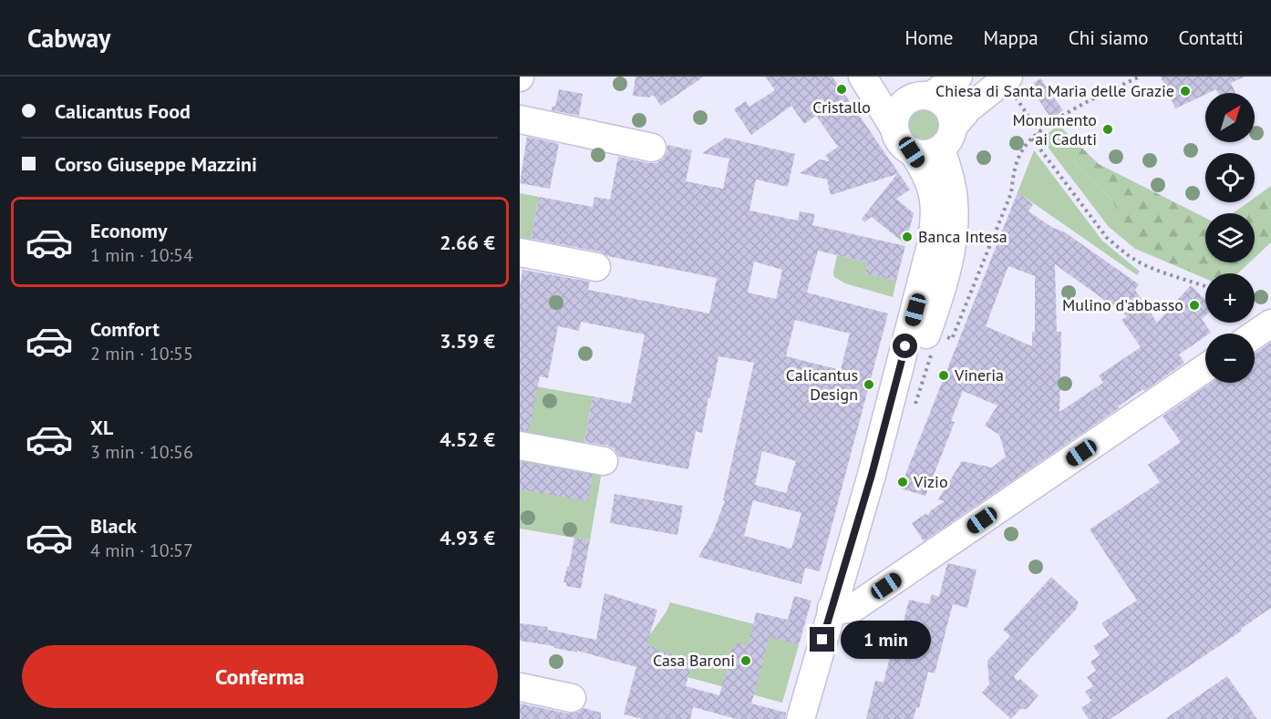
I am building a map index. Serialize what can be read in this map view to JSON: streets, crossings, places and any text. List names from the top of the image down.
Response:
{
  "places": [
    "Cristallo",
    "Chiesa di Santa Maria delle Grazie",
    "Monumento ai Caduti",
    "Banca Intesa",
    "Mulino d'abbasso",
    "Vineria",
    "Calicantus Design",
    "Vizio",
    "Casa Baroni"
  ],
  "north": "top right",
  "page": {
    "header": "Cabway",
    "nav": [
      "Home",
      "Mappa",
      "Chi siamo",
      "Contatti"
    ],
    "banner": ["Calicantus Food", "Corso Giuseppe Mazzini"],
    "map_buttons": ["+", "−"],
    "list": [
      {
        "name": "Economy",
        "note": "1 min · 10:54",
        "value": "2.66 €"
      },
      {
        "name": "Comfort",
        "note": "2 min · 10:55",
        "value": "3.59 €"
      },
      {
        "name": "XL",
        "note": "3 min · 10:56",
        "value": "4.52 €"
      },
      {
        "name": "Black",
        "note": "4 min · 10:57",
        "value": "4.93 €"
      }
    ],
    "bubble": "1 min",
    "buttons": "Conferma"
  }
}
